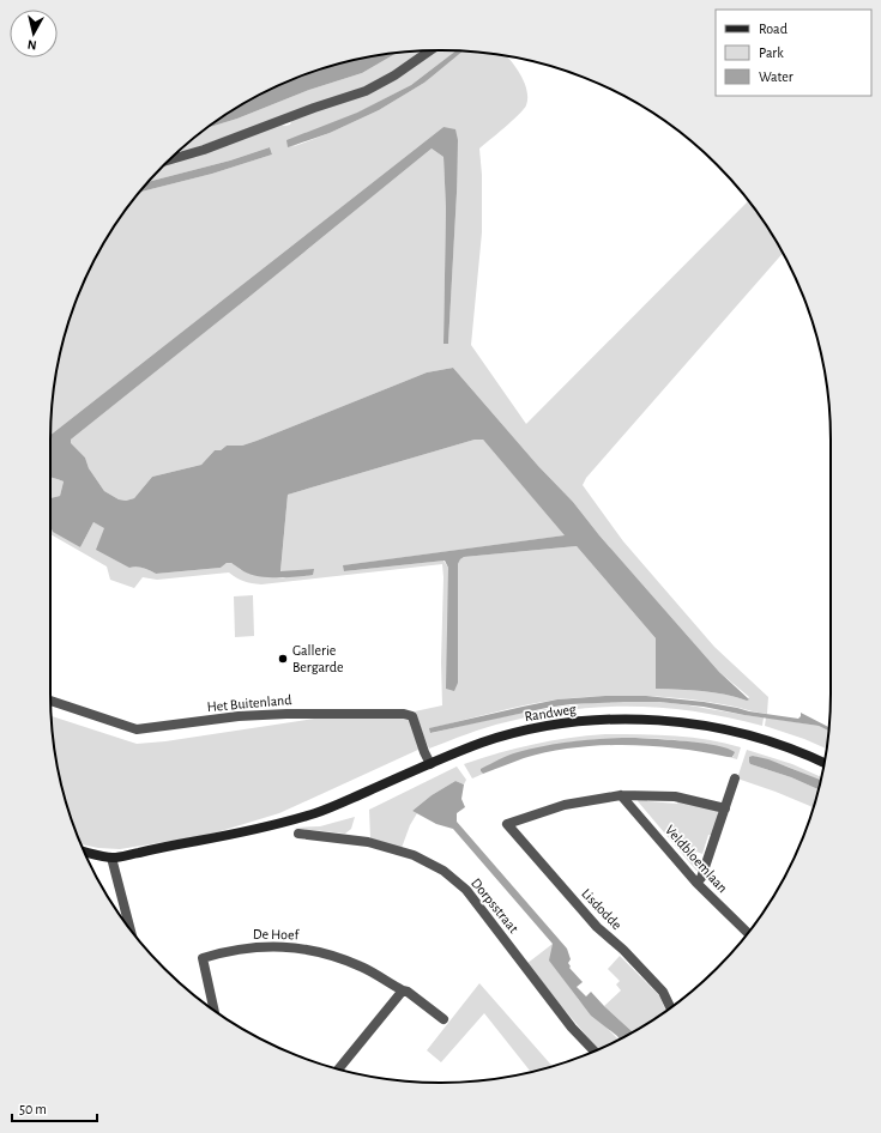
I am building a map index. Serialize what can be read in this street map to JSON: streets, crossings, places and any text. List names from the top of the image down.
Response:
{
  "streets": {
    "main road": ["Randweg"],
    "street": [
      "Het Buitenland",
      "Veldbloemlaan",
      "Dorpsstraat",
      "Lisdodde",
      "De Hoef"
    ]
  },
  "crossings": [
    ["Het Buitenland", "Randweg"],
    ["Veldbloemlaan", "Lisdodde"]
  ],
  "places": ["Gallerie Bergarde"],
  "legend": ["Road", "Park", "Water"],
  "scale_bar": "50 m",
  "north": "bottom"
}
